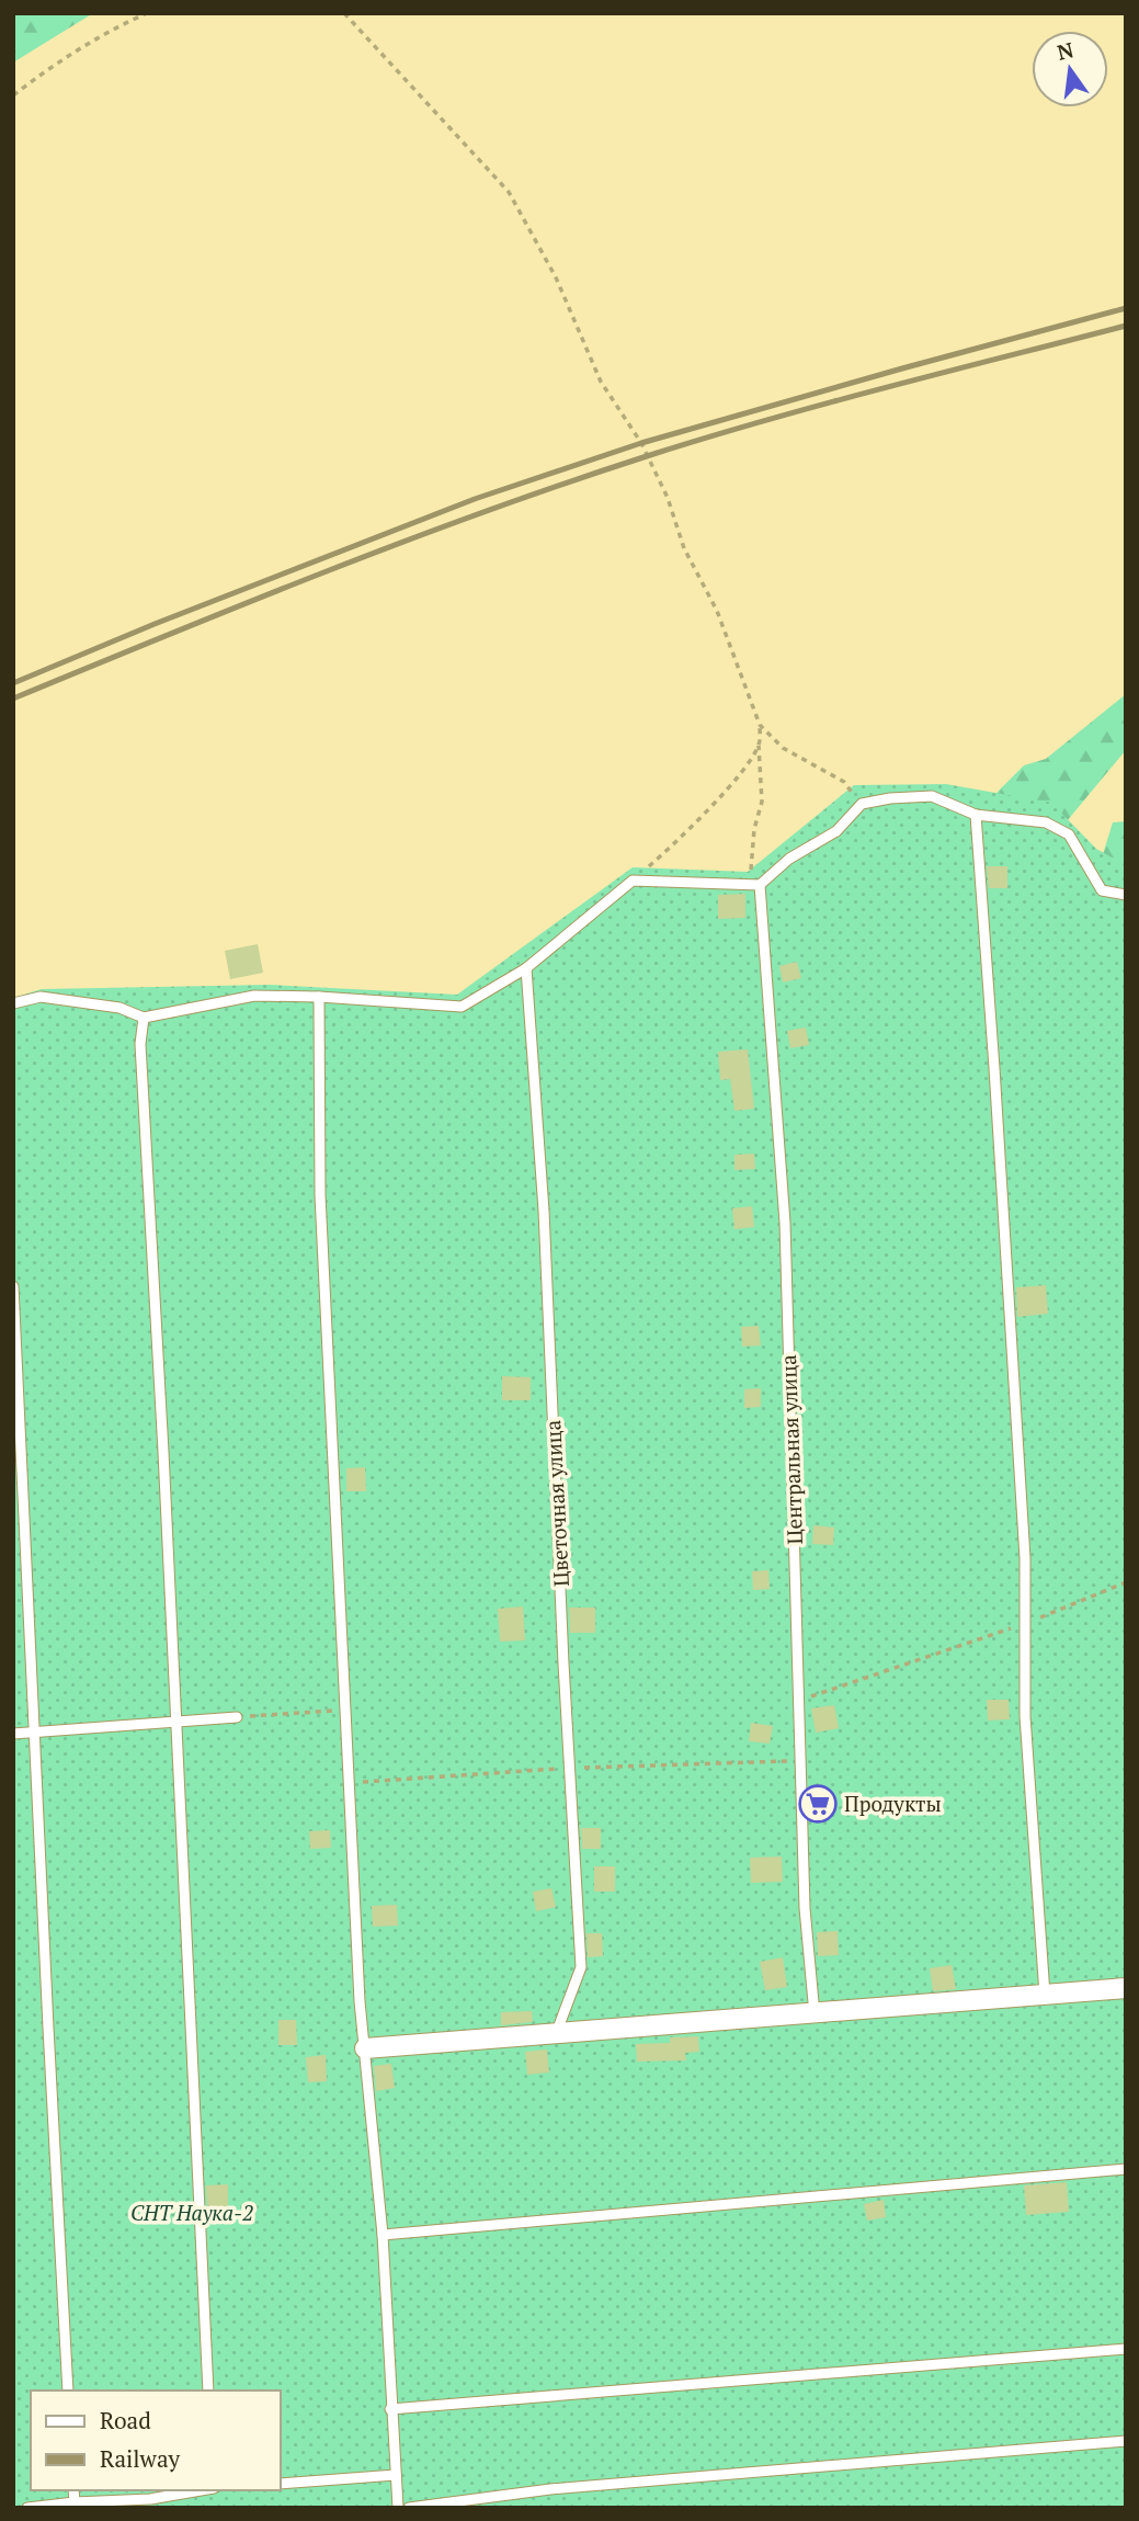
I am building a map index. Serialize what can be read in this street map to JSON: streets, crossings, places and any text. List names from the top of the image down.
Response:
{
  "streets": {
    "lane": ["Центральная улица", "Цветочная улица"]
  },
  "parks": ["СНТ Наука-2"],
  "places": {
    "supermarket": ["Продукты"]
  },
  "legend": ["Road", "Railway"],
  "north": "top"
}
